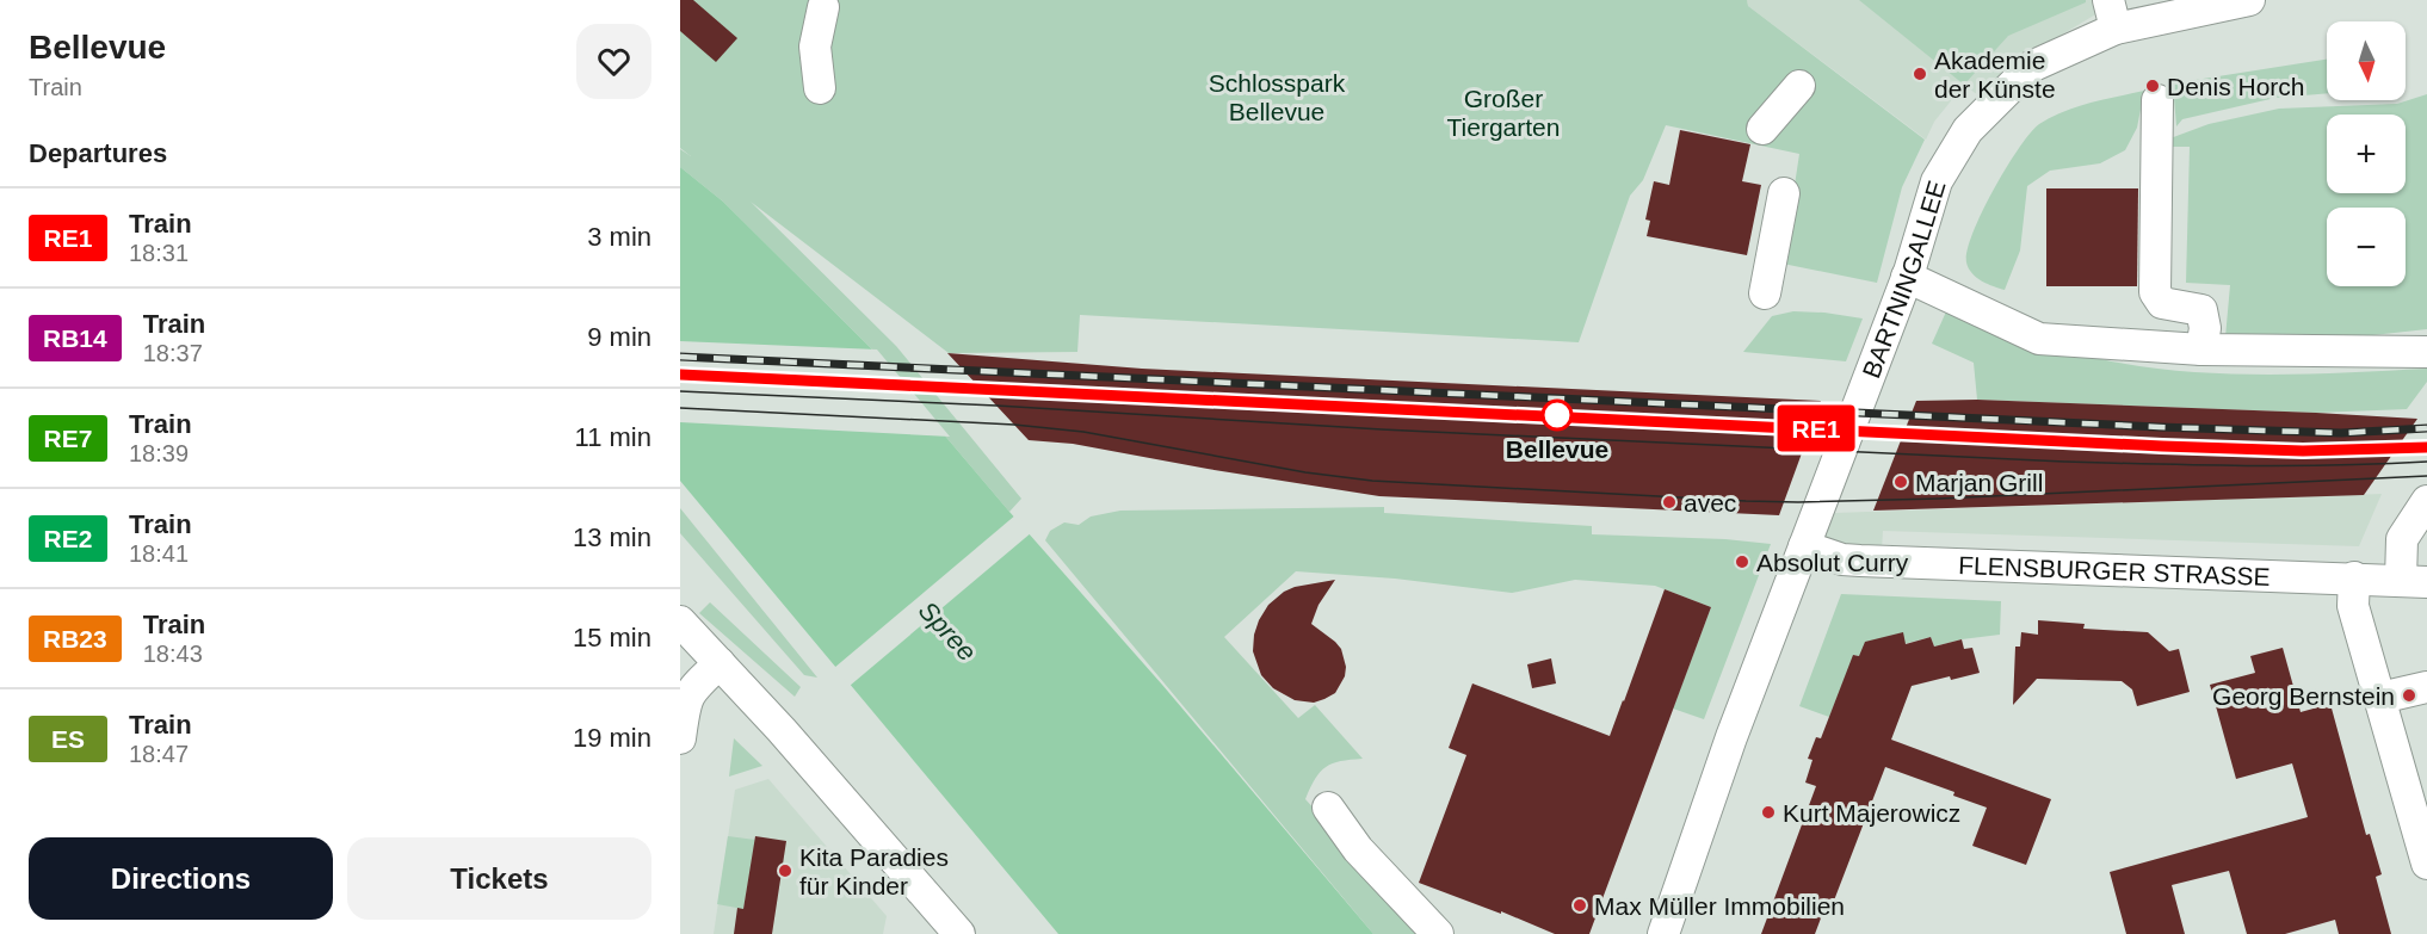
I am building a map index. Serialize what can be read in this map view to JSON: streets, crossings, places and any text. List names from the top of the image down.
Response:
{
  "streets": {
    "street": ["BARTNINGALLEE", "FLENSBURGER STRASSE"]
  },
  "crossings": [
    ["BARTNINGALLEE", "FLENSBURGER STRASSE"]
  ],
  "water": ["Spree"],
  "parks": ["Schlosspark Bellevue", "Großer Tiergarten"],
  "places": [
    "Akademie der Künste",
    "Denis Horch",
    "Bellevue",
    "Marjan Grill",
    "avec",
    "Absolut Curry",
    "Georg Bernstein",
    "Kurt Majerowicz",
    "Kita Paradies für Kinder",
    "Max Müller Immobilien"
  ],
  "north": "bottom",
  "page": {
    "heading": [
      ["Bellevue", "Train"],
      "Departures"
    ],
    "on_map": "RE1",
    "map_buttons": ["+", "−"],
    "list": [
      {
        "mark": "RE1",
        "name": "Train",
        "note": "18:31",
        "value": "3 min"
      },
      {
        "mark": "RB14",
        "name": "Train",
        "note": "18:37",
        "value": "9 min"
      },
      {
        "mark": "RE7",
        "name": "Train",
        "note": "18:39",
        "value": "11 min"
      },
      {
        "mark": "RE2",
        "name": "Train",
        "note": "18:41",
        "value": "13 min"
      },
      {
        "mark": "RB23",
        "name": "Train",
        "note": "18:43",
        "value": "15 min"
      },
      {
        "mark": "ES",
        "name": "Train",
        "note": "18:47",
        "value": "19 min"
      }
    ],
    "buttons": ["Directions", "Tickets"]
  }
}
